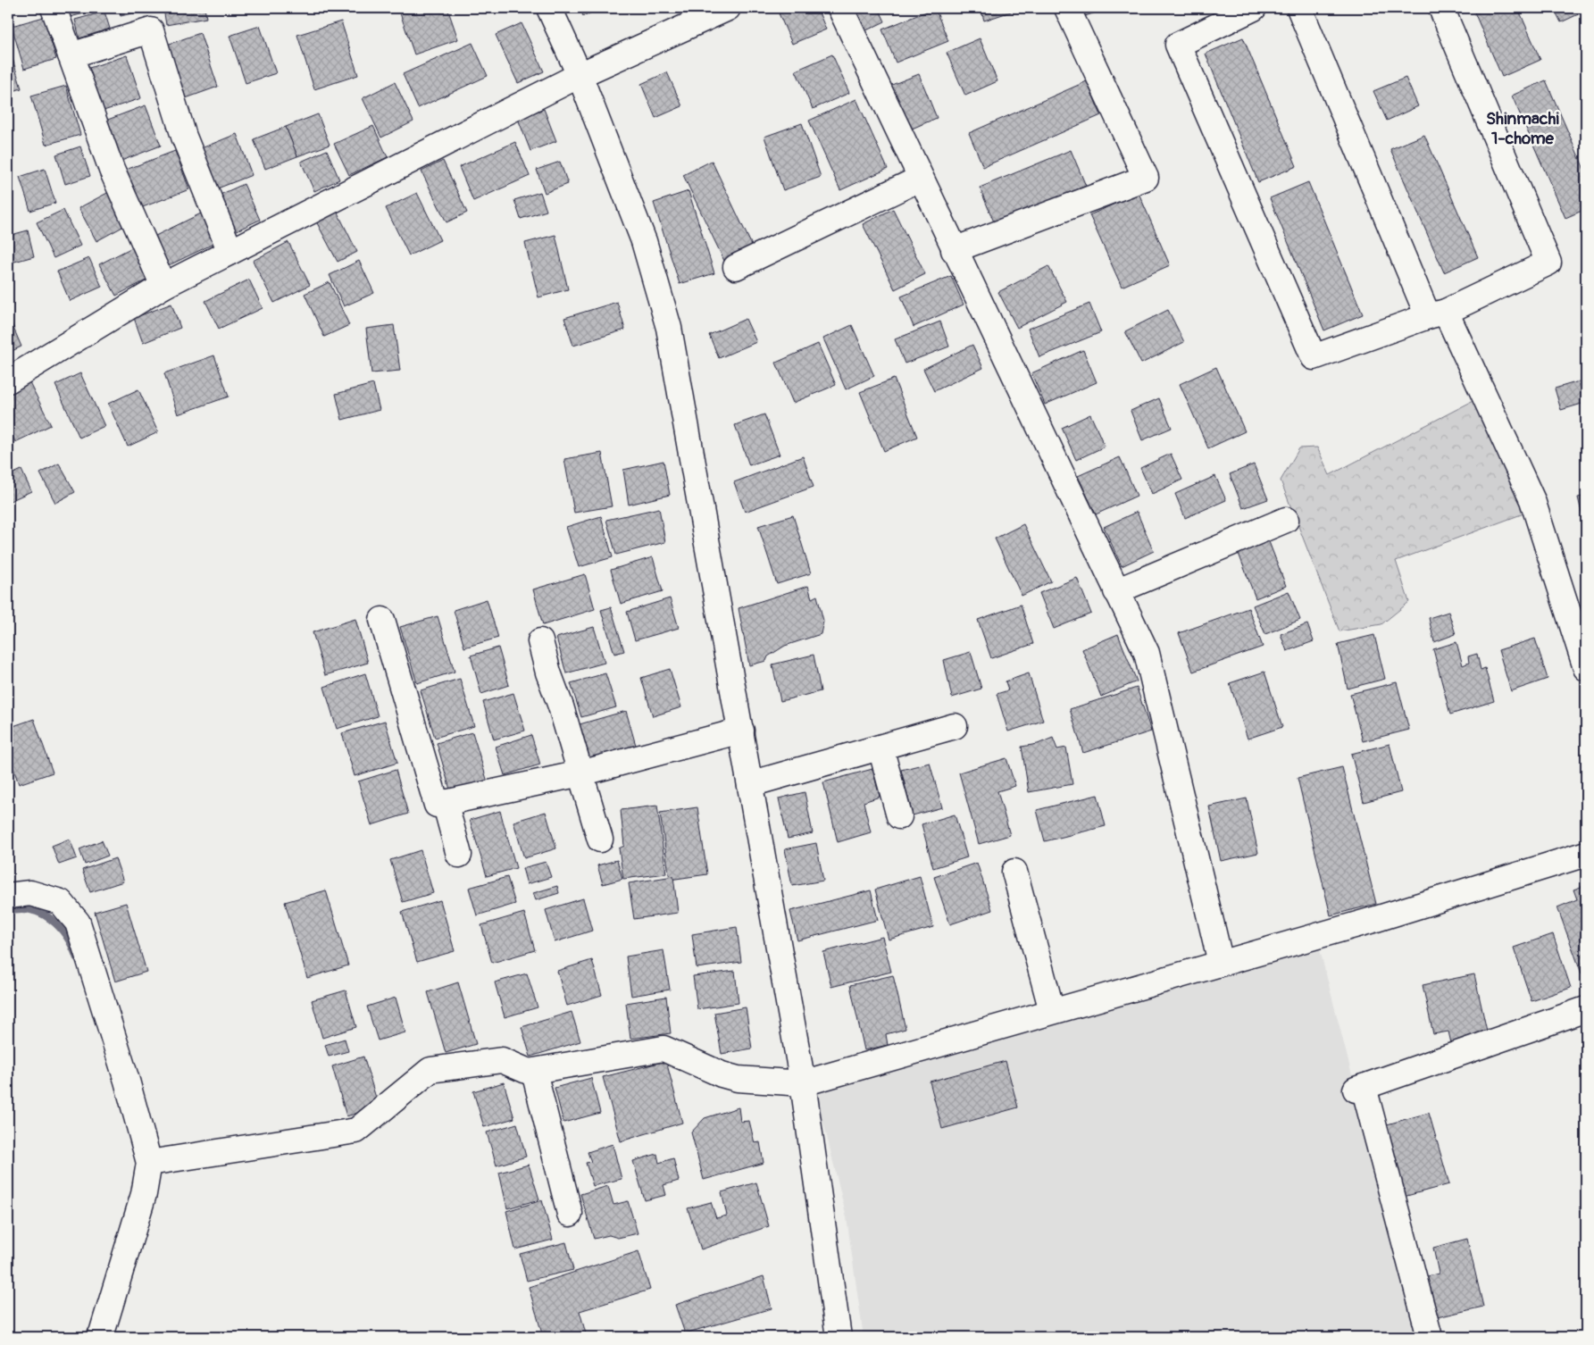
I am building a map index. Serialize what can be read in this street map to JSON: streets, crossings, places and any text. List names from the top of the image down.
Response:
{
  "districts": ["Shinmachi 1-chome"]
}
